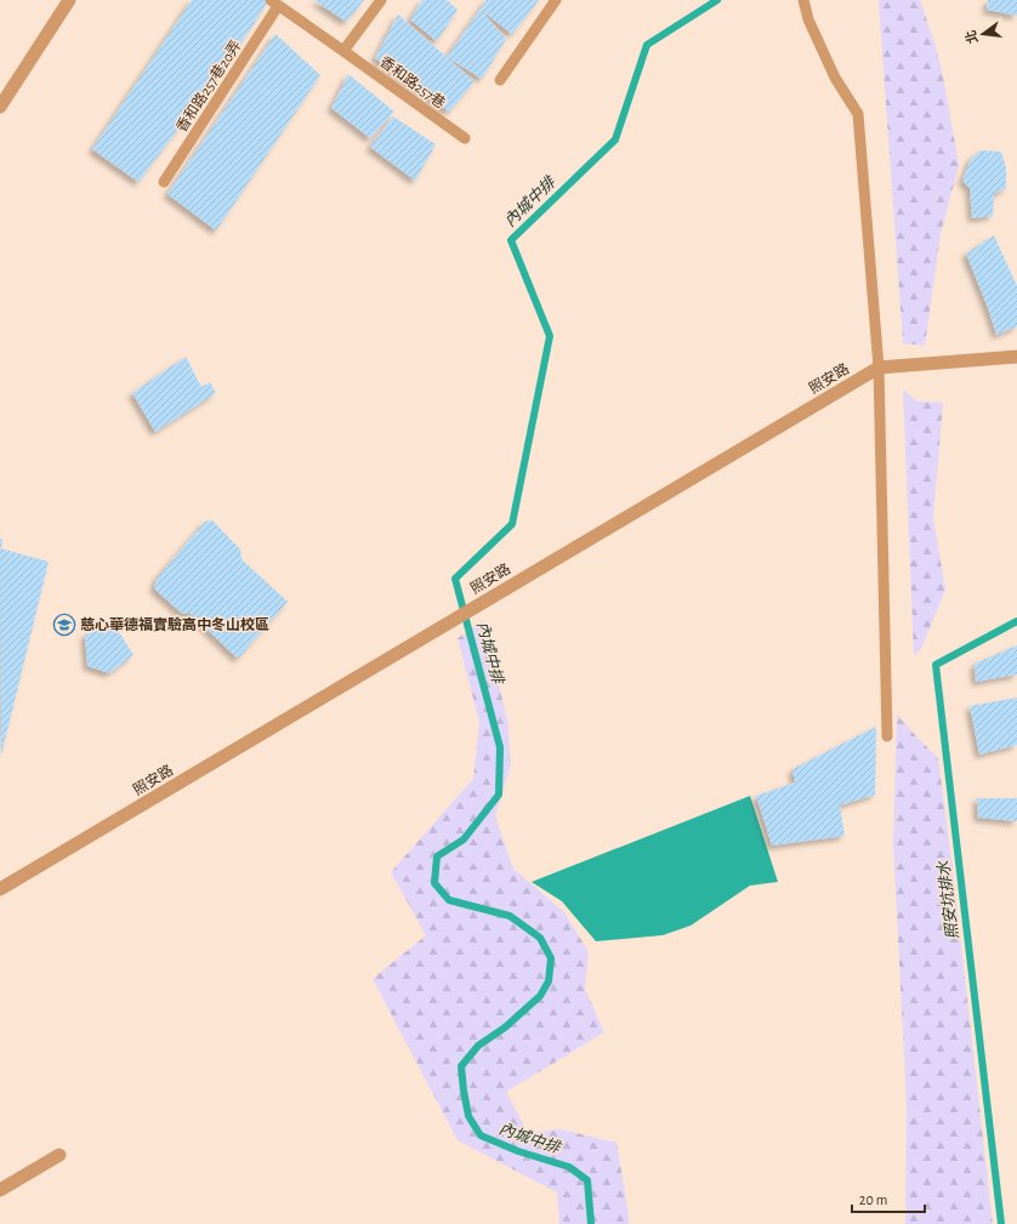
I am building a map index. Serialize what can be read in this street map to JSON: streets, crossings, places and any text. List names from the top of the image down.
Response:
{
  "streets": {
    "street": ["照安路"],
    "lane": ["香和路257巷", "香和路257巷20弄"]
  },
  "crossings": [
    ["香和路257巷", "香和路257巷20弄"]
  ],
  "water": ["內城中排", "照安坑排水"],
  "places": {
    "school or university": ["慈心華德福實驗高中冬山校區"]
  },
  "scale_bar": "20 m",
  "north": "left"
}
